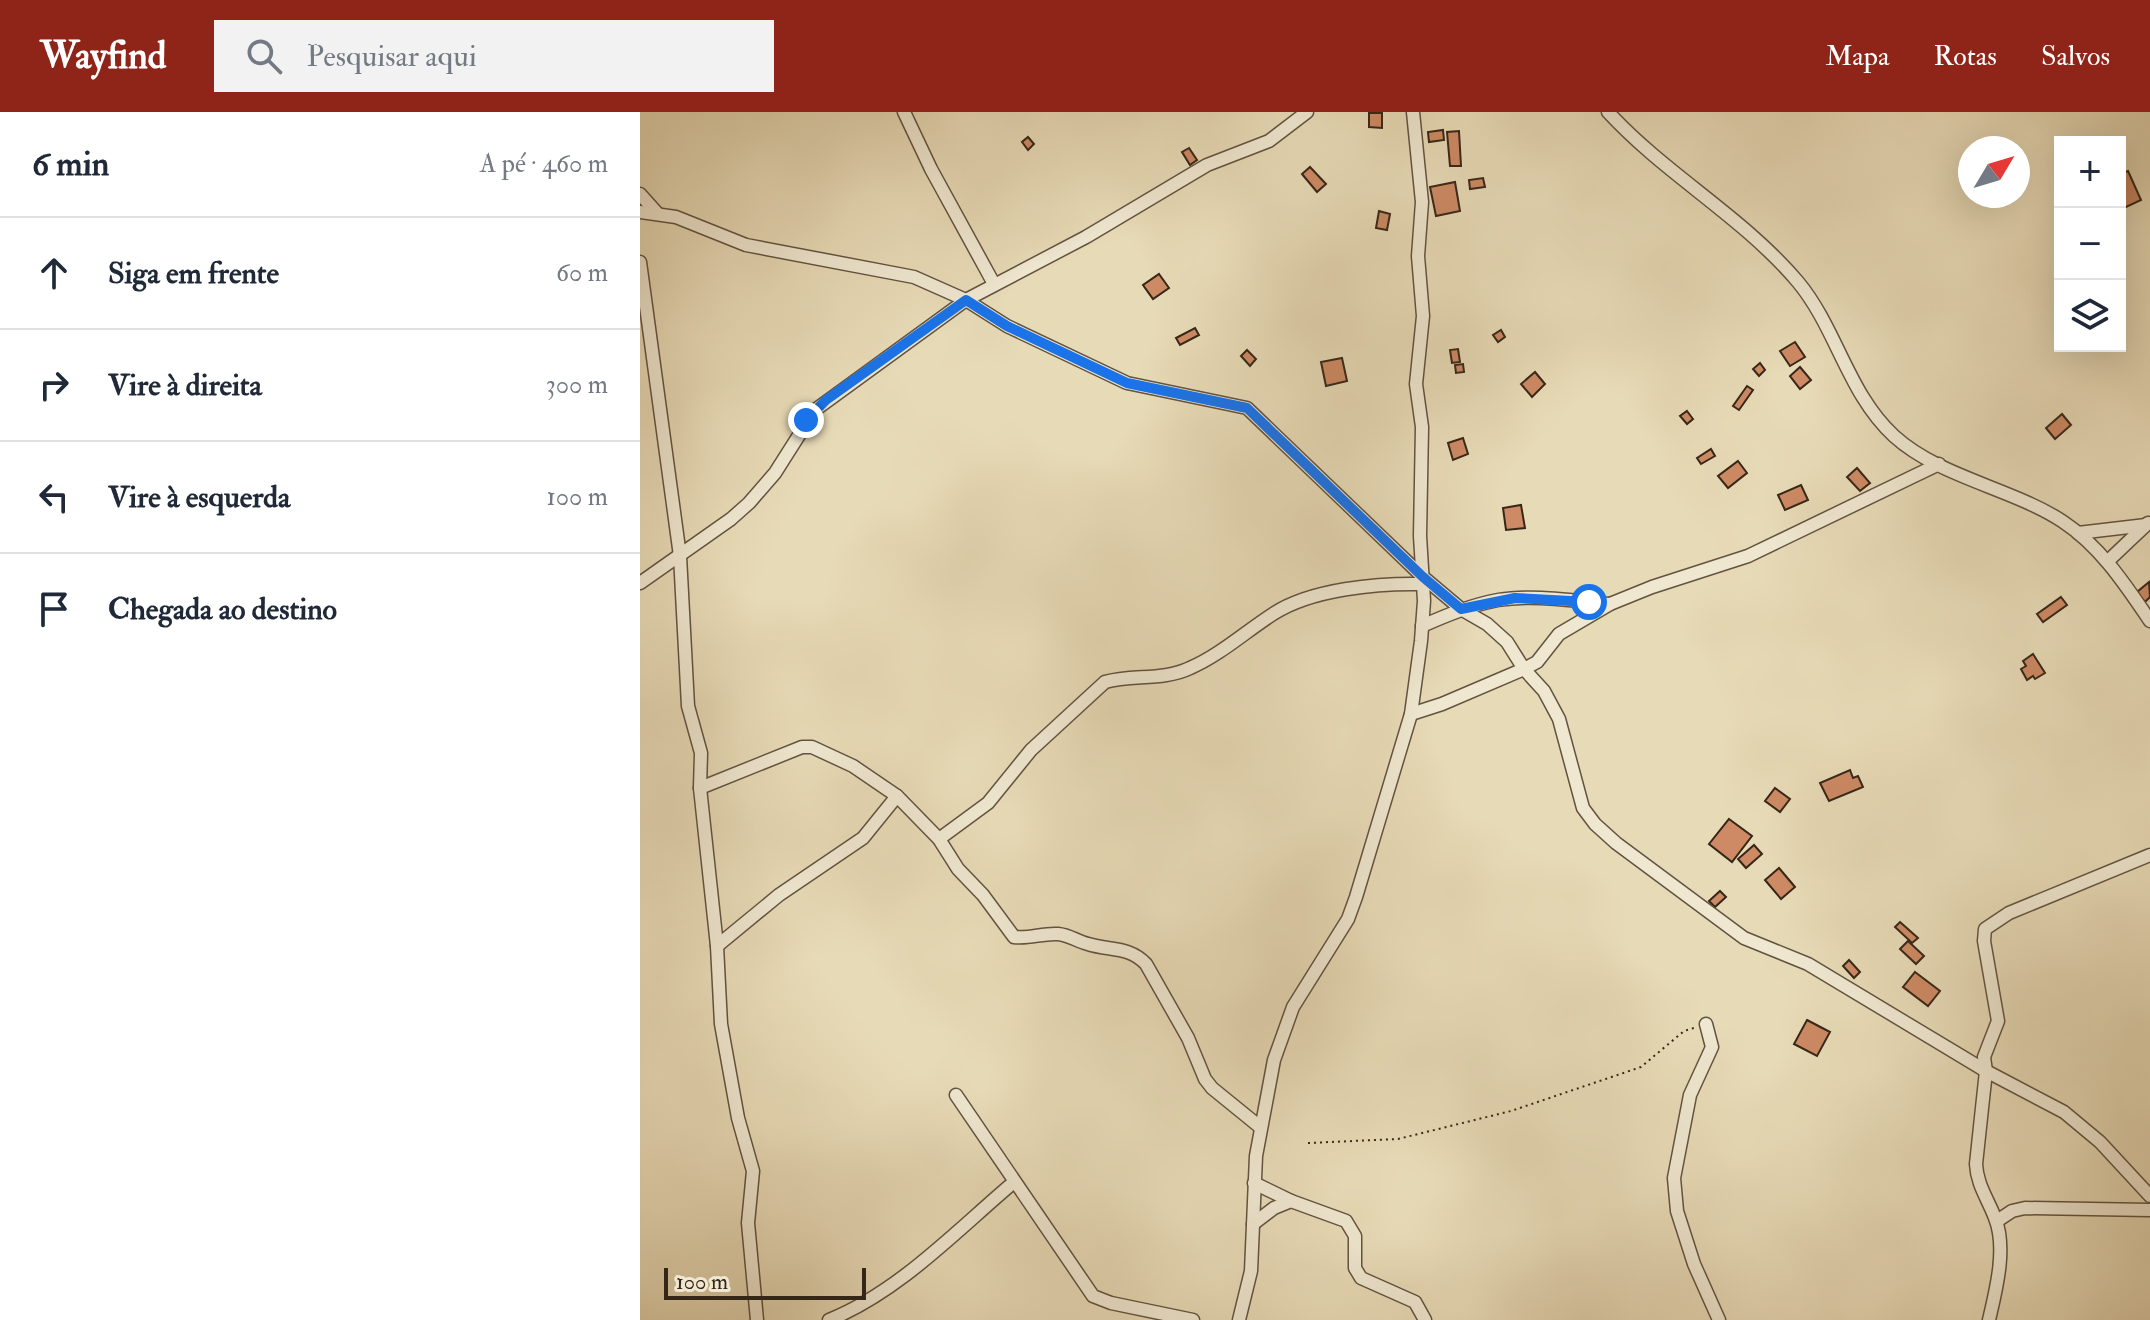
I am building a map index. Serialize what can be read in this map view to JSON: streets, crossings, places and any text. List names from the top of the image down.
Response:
{
  "scale_bar": "100 m",
  "north": "top right",
  "page": {
    "header": "Wayfind",
    "search": "Pesquisar aqui",
    "nav": ["Mapa", "Rotas", "Salvos"],
    "heading": ["6 min", "A pé · 460 m"],
    "map_buttons": ["+", "−"],
    "list": [
      ["Siga em frente", "60 m"],
      ["Vire à direita", "300 m"],
      ["Vire à esquerda", "100 m"],
      "Chegada ao destino"
    ],
    "scale": "100 m"
  }
}
